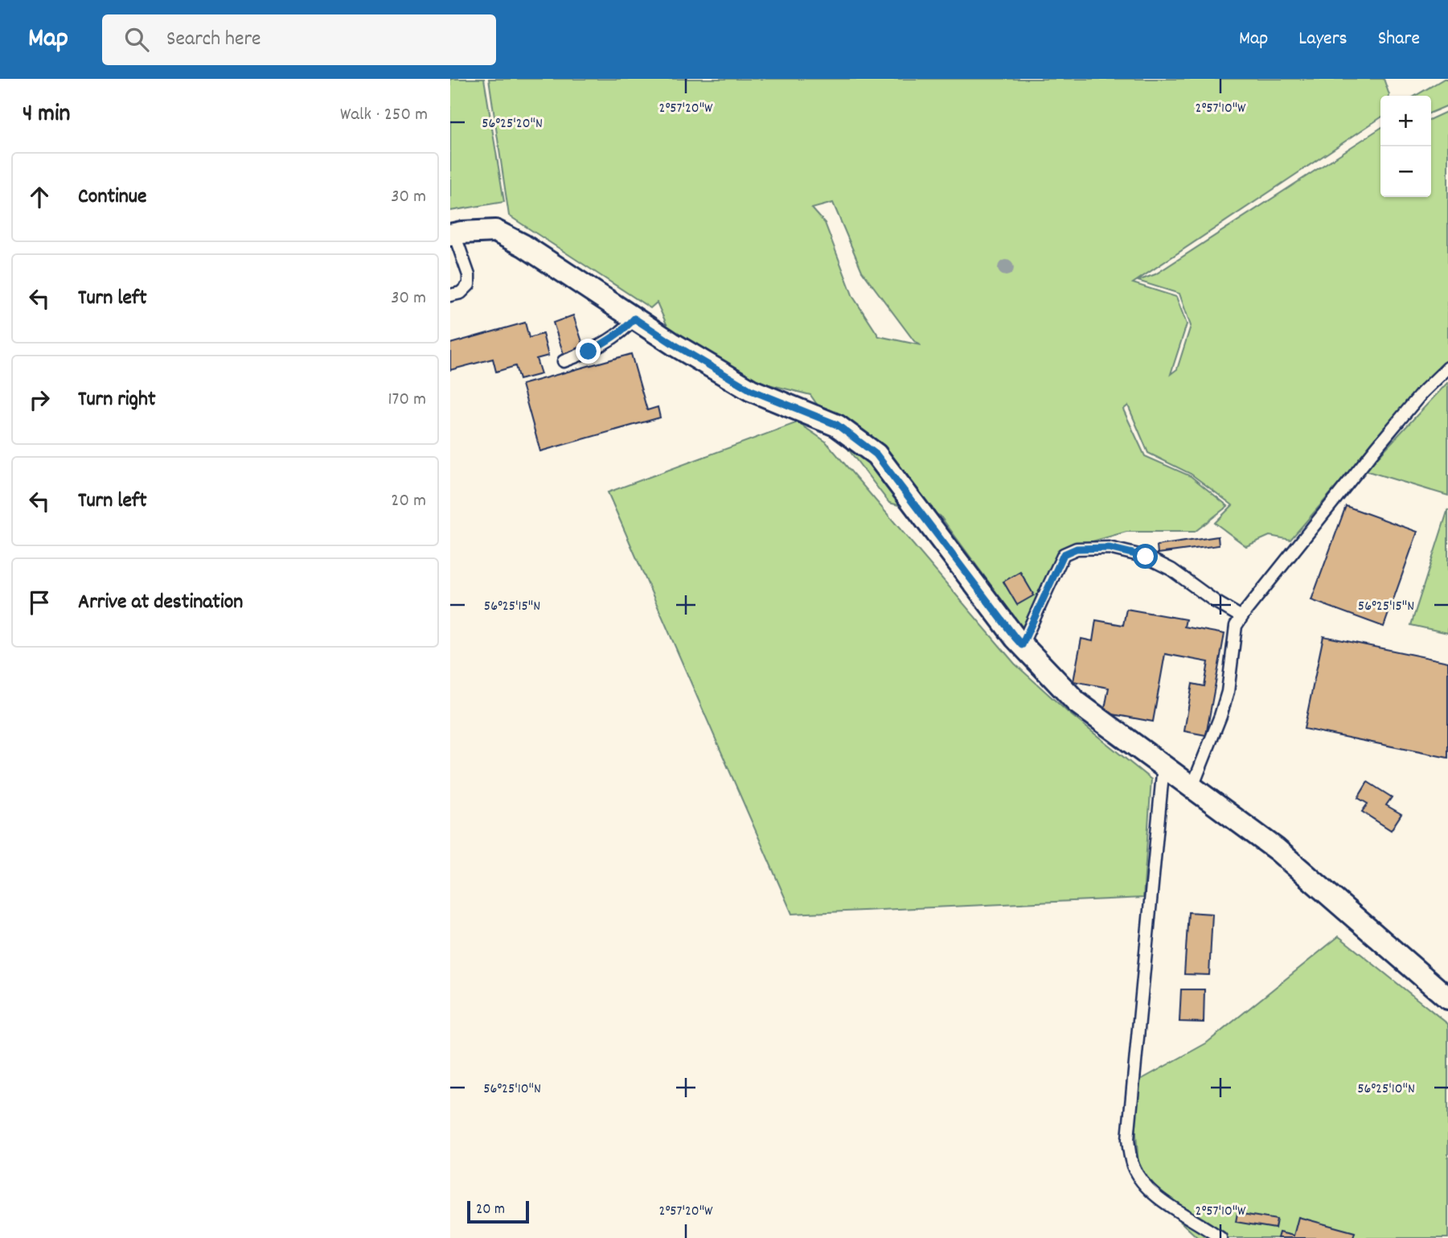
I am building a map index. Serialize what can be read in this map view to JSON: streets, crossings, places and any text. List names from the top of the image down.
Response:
{
  "scale_bar": "20 m",
  "page": {
    "header": "Map",
    "search": "Search here",
    "nav": ["Map", "Layers", "Share"],
    "heading": ["4 min", "Walk · 250 m"],
    "map_buttons": ["+", "−"],
    "list": [
      ["Continue", "30 m"],
      ["Turn left", "30 m"],
      ["Turn right", "170 m"],
      ["Turn left", "20 m"],
      "Arrive at destination"
    ],
    "scale": "20 m"
  },
  "coordinates": [
    "2°57'20\"W",
    "2°57'10\"W",
    "56°25'20\"N",
    "56°25'15\"N",
    "56°25'10\"N"
  ]
}
